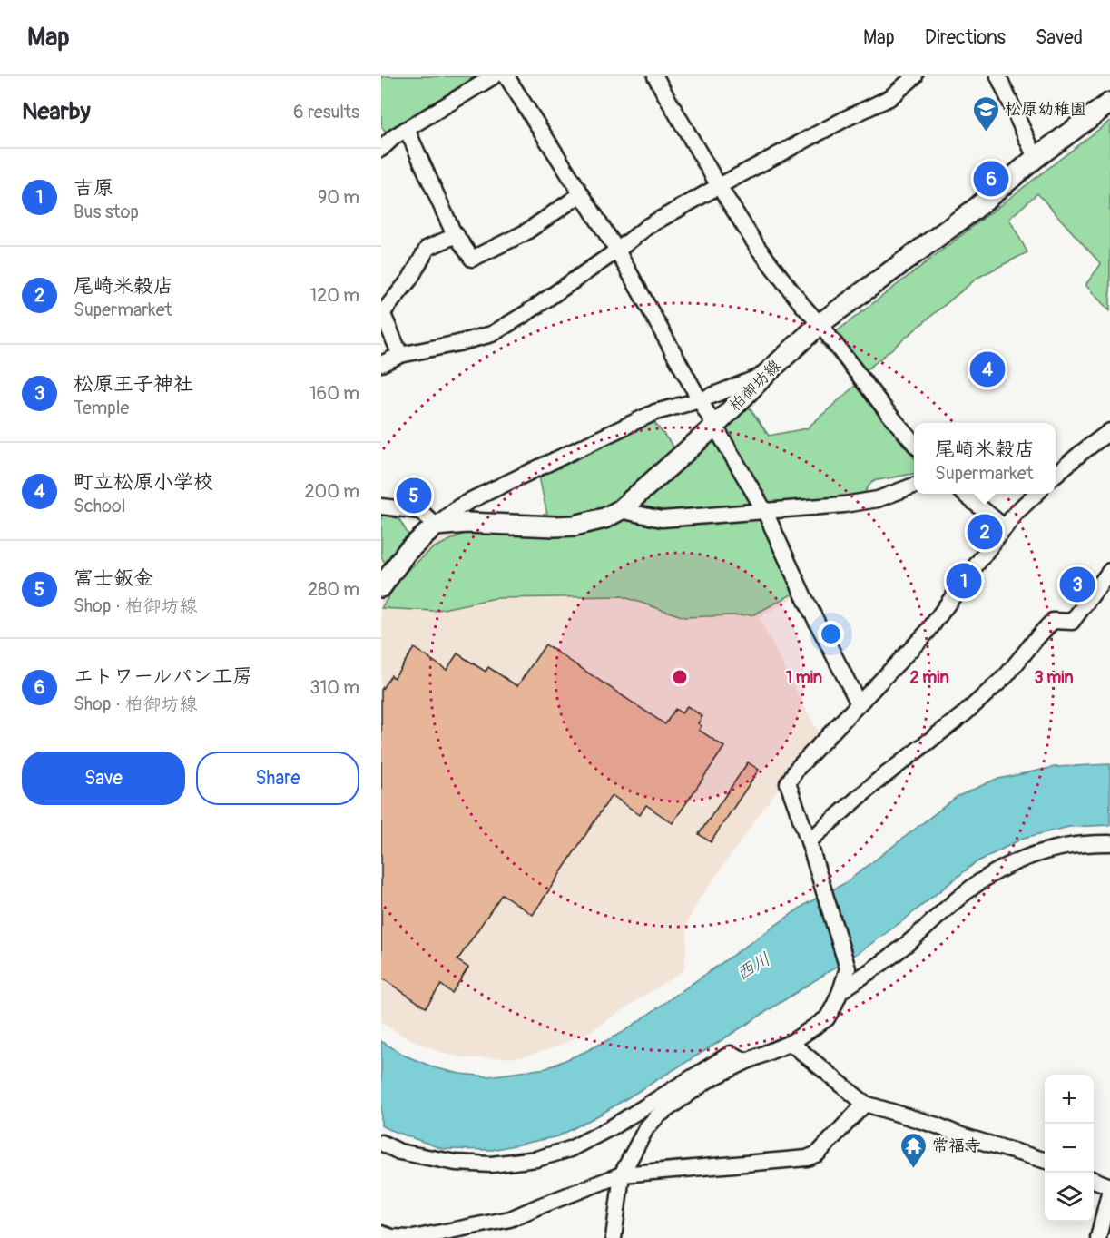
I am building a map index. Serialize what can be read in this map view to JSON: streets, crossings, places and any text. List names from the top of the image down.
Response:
{
  "streets": {
    "main road": ["柏御坊線"]
  },
  "water": ["西川"],
  "places": {
    "school or university": ["松原幼稚園"],
    "temple": ["常福寺"]
  },
  "page": {
    "header": "Map",
    "nav": ["Map", "Directions", "Saved"],
    "heading": ["Nearby", "6 results"],
    "list": [
      {
        "mark": "1",
        "name": "吉原",
        "note": "Bus stop",
        "value": "90 m"
      },
      {
        "mark": "2",
        "name": "尾崎米穀店",
        "note": "Supermarket",
        "value": "120 m"
      },
      {
        "mark": "3",
        "name": "松原王子神社",
        "note": "Temple",
        "value": "160 m"
      },
      {
        "mark": "4",
        "name": "町立松原小学校",
        "note": "School",
        "value": "200 m"
      },
      {
        "mark": "5",
        "name": "富士鈑金",
        "note": "Shop · 柏御坊線",
        "value": "280 m"
      },
      {
        "mark": "6",
        "name": "エトワールパン工房",
        "note": "Shop · 柏御坊線",
        "value": "310 m"
      }
    ],
    "pins": [
      "6",
      "4",
      "5",
      "2",
      "1",
      "3"
    ],
    "popup": ["尾崎米穀店", "Supermarket"],
    "buttons": ["Save", "Share"],
    "map_buttons": ["+", "−"]
  },
  "rings": ["1 min", "2 min", "3 min"]
}
